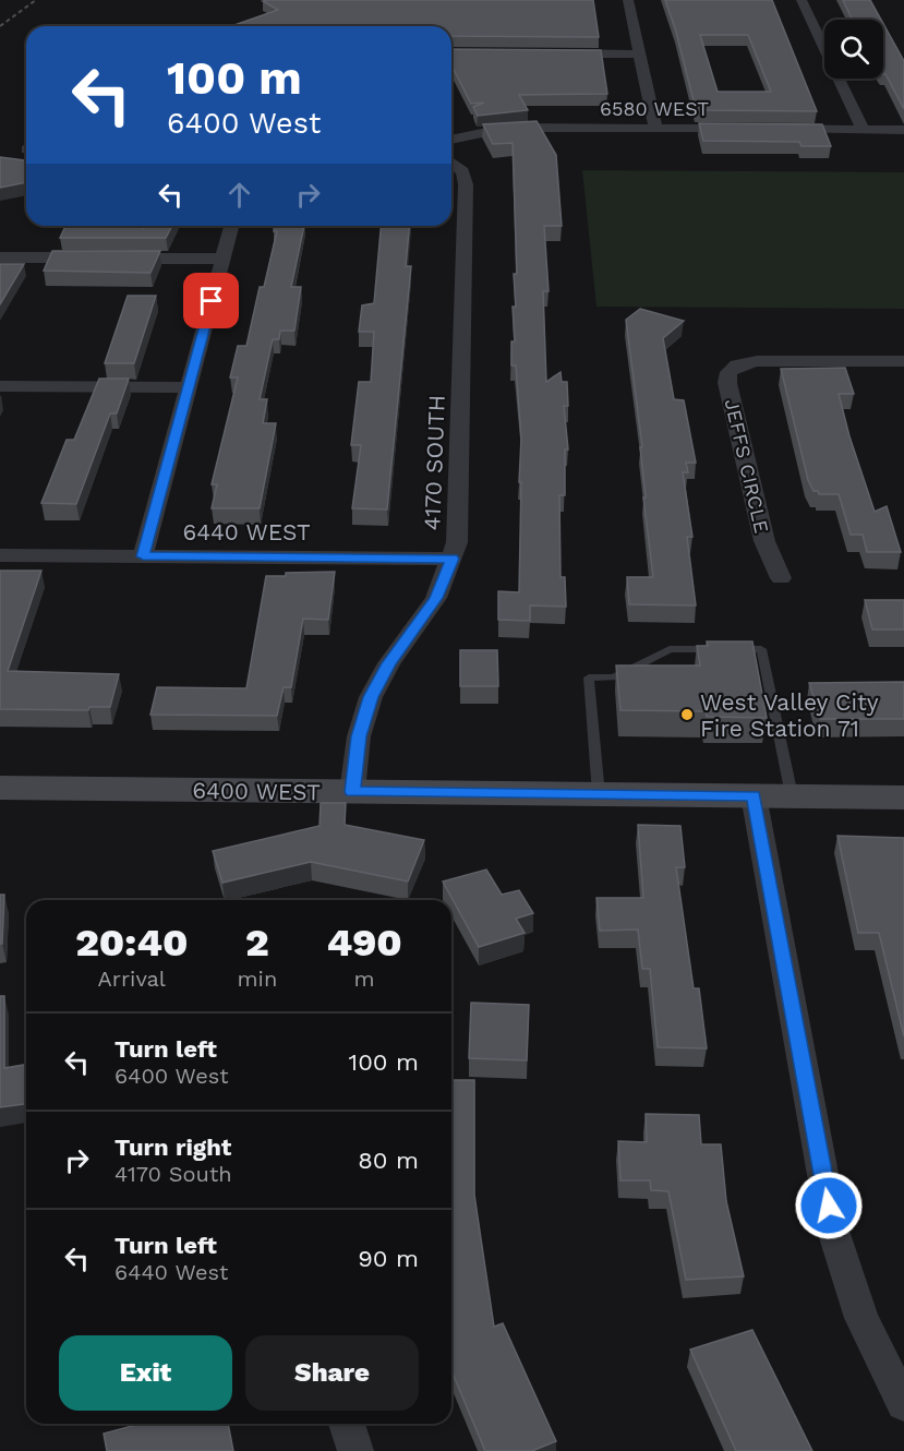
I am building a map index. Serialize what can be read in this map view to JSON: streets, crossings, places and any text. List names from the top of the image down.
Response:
{
  "streets": {
    "street": [
      "6580 WEST",
      "4170 SOUTH",
      "JEFFS CIRCLE",
      "6440 WEST",
      "6400 WEST"
    ]
  },
  "crossings": [
    ["4170 SOUTH", "6440 WEST"],
    ["4170 SOUTH", "6400 WEST"]
  ],
  "places": ["West Valley City Fire Station 71"],
  "page": {
    "turn": ["100 m", "6400 West"],
    "eta": [
      "20:40",
      "Arrival",
      "2",
      "min",
      "490",
      "m"
    ],
    "list": [
      {
        "name": "Turn left",
        "note": "6400 West",
        "value": "100 m"
      },
      {
        "name": "Turn right",
        "note": "4170 South",
        "value": "80 m"
      },
      {
        "name": "Turn left",
        "note": "6440 West",
        "value": "90 m"
      }
    ],
    "buttons": ["Exit", "Share"]
  }
}
